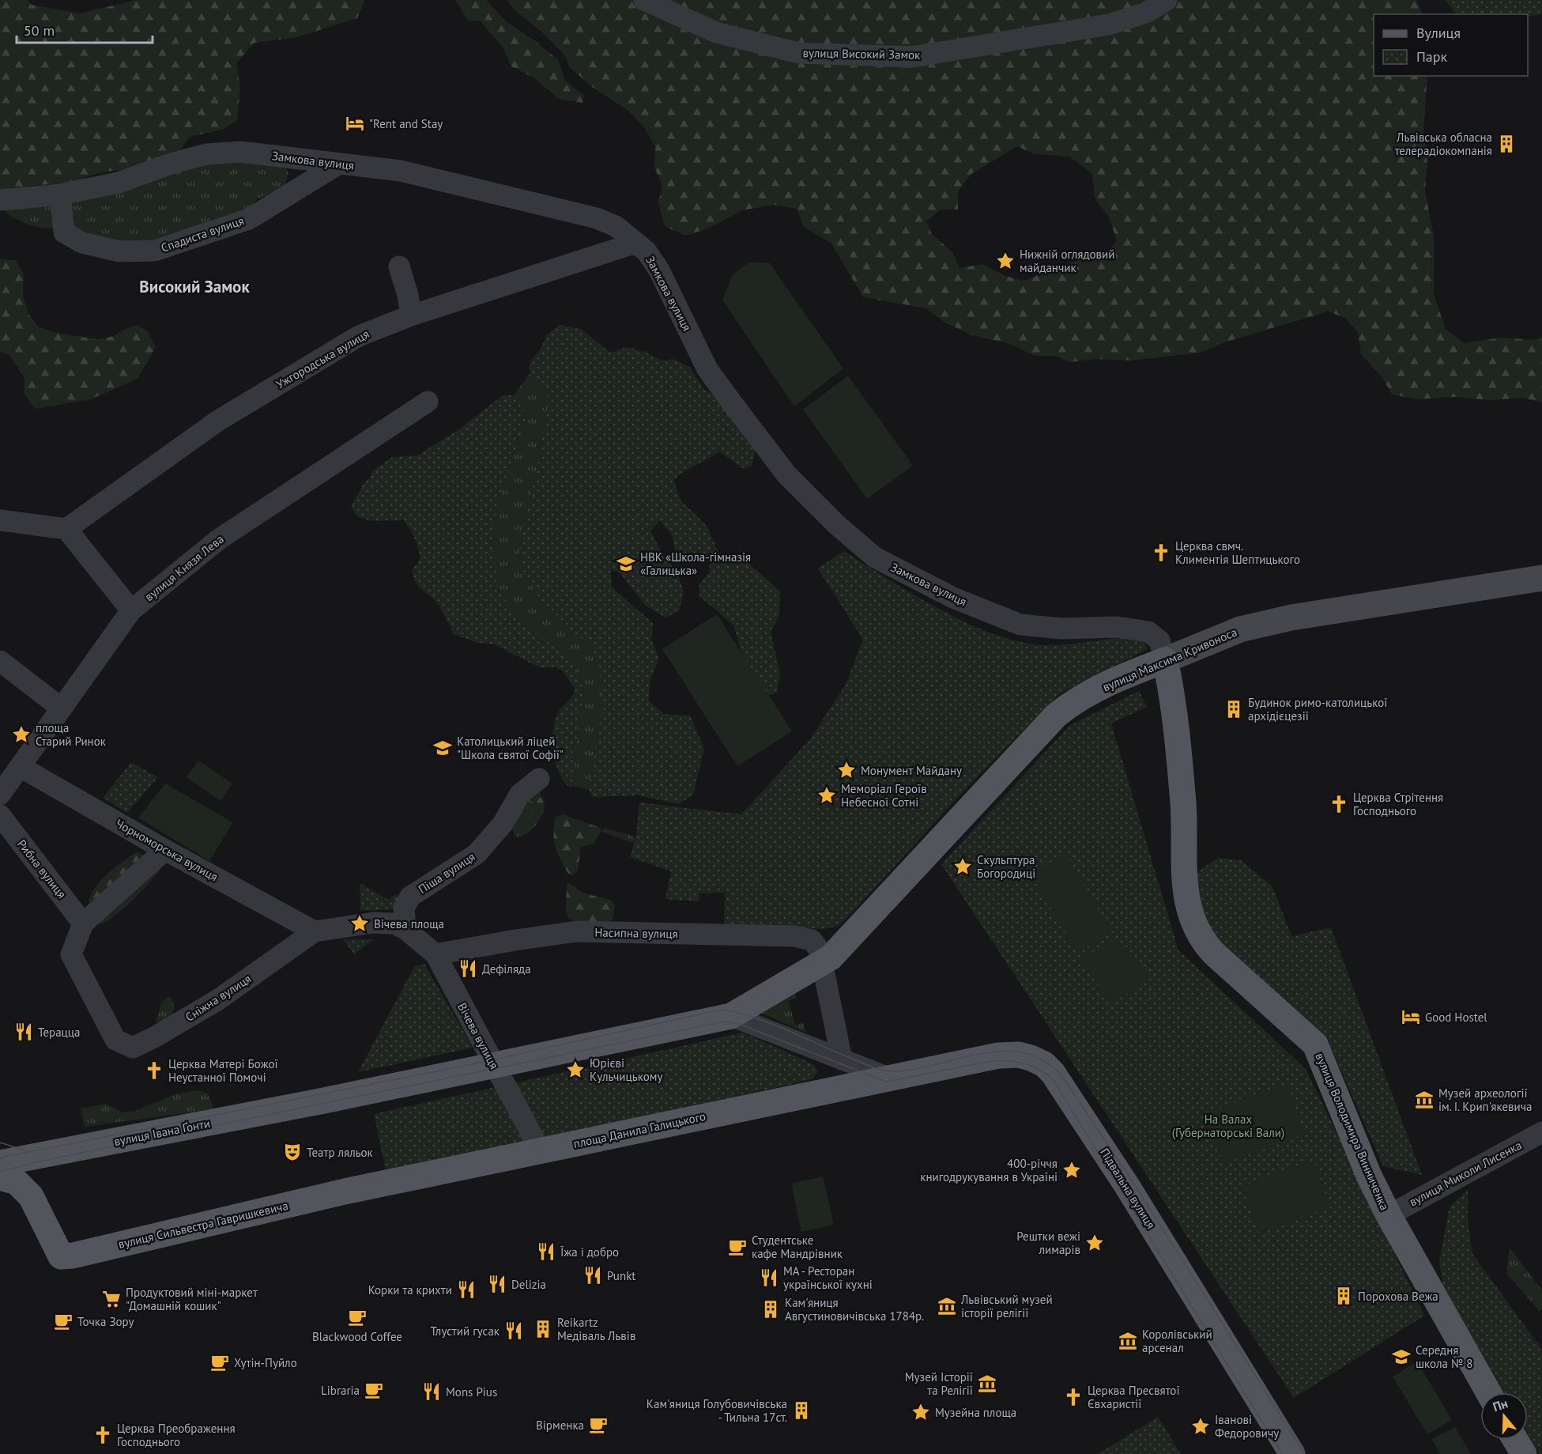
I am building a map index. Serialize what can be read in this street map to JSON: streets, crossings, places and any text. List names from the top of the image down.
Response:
{
  "streets": {
    "main road": [
      "вулиця Максима Кривоноса",
      "площа Данила Галицького",
      "вулиця Володимира Винниченка",
      "вулиця Івана Ґонти",
      "Підвальна вулиця",
      "вулиця Сильвестра Гавришкевича"
    ],
    "street": [
      "вулиця Високий Замок",
      "Замкова вулиця",
      "Спадиста вулиця",
      "Ужгородська вулиця",
      "вулиця Князя Лева",
      "Чорноморська вулиця",
      "Рибна вулиця",
      "Піша вулиця",
      "Насипна вулиця",
      "Сніжна вулиця",
      "Вічева вулиця",
      "вулиця Миколи Лисенка"
    ]
  },
  "crossings": [
    ["Замкова вулиця", "Спадиста вулиця"],
    ["Замкова вулиця", "Ужгородська вулиця"],
    ["Замкова вулиця", "вулиця Максима Кривоноса"],
    ["Замкова вулиця", "вулиця Володимира Винниченка"],
    ["вулиця Князя Лева", "Чорноморська вулиця"],
    ["вулиця Максима Кривоноса", "Насипна вулиця"],
    ["вулиця Максима Кривоноса", "вулиця Володимира Винниченка"],
    ["Чорноморська вулиця", "Сніжна вулиця"],
    ["Рибна вулиця", "Сніжна вулиця"],
    ["Піша вулиця", "Вічева вулиця"],
    ["Насипна вулиця", "Вічева вулиця"],
    ["Вічева вулиця", "площа Данила Галицького"],
    ["Вічева вулиця", "вулиця Івана Ґонти"],
    ["площа Данила Галицького", "Підвальна вулиця"],
    ["площа Данила Галицького", "вулиця Сильвестра Гавришкевича"],
    ["вулиця Володимира Винниченка", "вулиця Миколи Лисенка"]
  ],
  "districts": ["Високий Замок"],
  "parks": ["На Валах (Губернаторські Вали)"],
  "places": {
    "hotel": ["\"Rent and Stay", "Good Hostel"],
    "building": [
      "Львівська обласна телерадіокомпанія",
      "Будинок римо-католицької архідієцезії",
      "Порохова Вежа",
      "Кам'яниця Августиновичівська 1784р.",
      "Reikartz Медіваль Львів",
      "Кам'яниця Голубовичівська - Тильна 17ст."
    ],
    "place": [
      "Нижній оглядовий майданчик",
      "площа Старий Ринок",
      "Монумент Майдану",
      "Меморіал Героїв Небесної Сотні",
      "Скульптура Богородиці",
      "Вічева площа",
      "Юрієві Кульчицькому",
      "400-річчя книгодрукування в Україні",
      "Рештки вежі лимарів",
      "Музейна площа",
      "Іванові Федоровичу"
    ],
    "church": [
      "Церква свмч. Климентія Шептицького",
      "Церква Стрітення Господнього",
      "Церква Матері Божої Неустанної Помочі",
      "Церква Пресвятої Євхаристії",
      "Церква Преображення Господнього"
    ],
    "school or university": ["НВК «Школа-гімназія «Галицька»", "Католицький ліцей \"Школа святої Софії\"", "Середня школа № 8"],
    "restaurant": [
      "Дефіляда",
      "Терацца",
      "Їжа і добро",
      "Punkt",
      "МА - Ресторан української кухні",
      "Delizia",
      "Корки та крихти",
      "Тлустий гусак",
      "Mons Pius"
    ],
    "museum": [
      "Музей археології ім. І. Крип'якевича",
      "Львівський музей історії релігії",
      "Королівський арсенал",
      "Музей Історії та Релігії"
    ],
    "theatre": ["Театр ляльок"],
    "cafe": [
      "Студентське кафе Мандрівник",
      "Blackwood Coffee",
      "Точка Зору",
      "Хутін-Пуйло",
      "Libraria",
      "Вірменка"
    ],
    "supermarket": ["Продуктовий міні-маркет \"Домашній кошик\""]
  },
  "legend": ["Вулиця", "Парк"],
  "scale_bar": "50 m",
  "north": "top"
}
